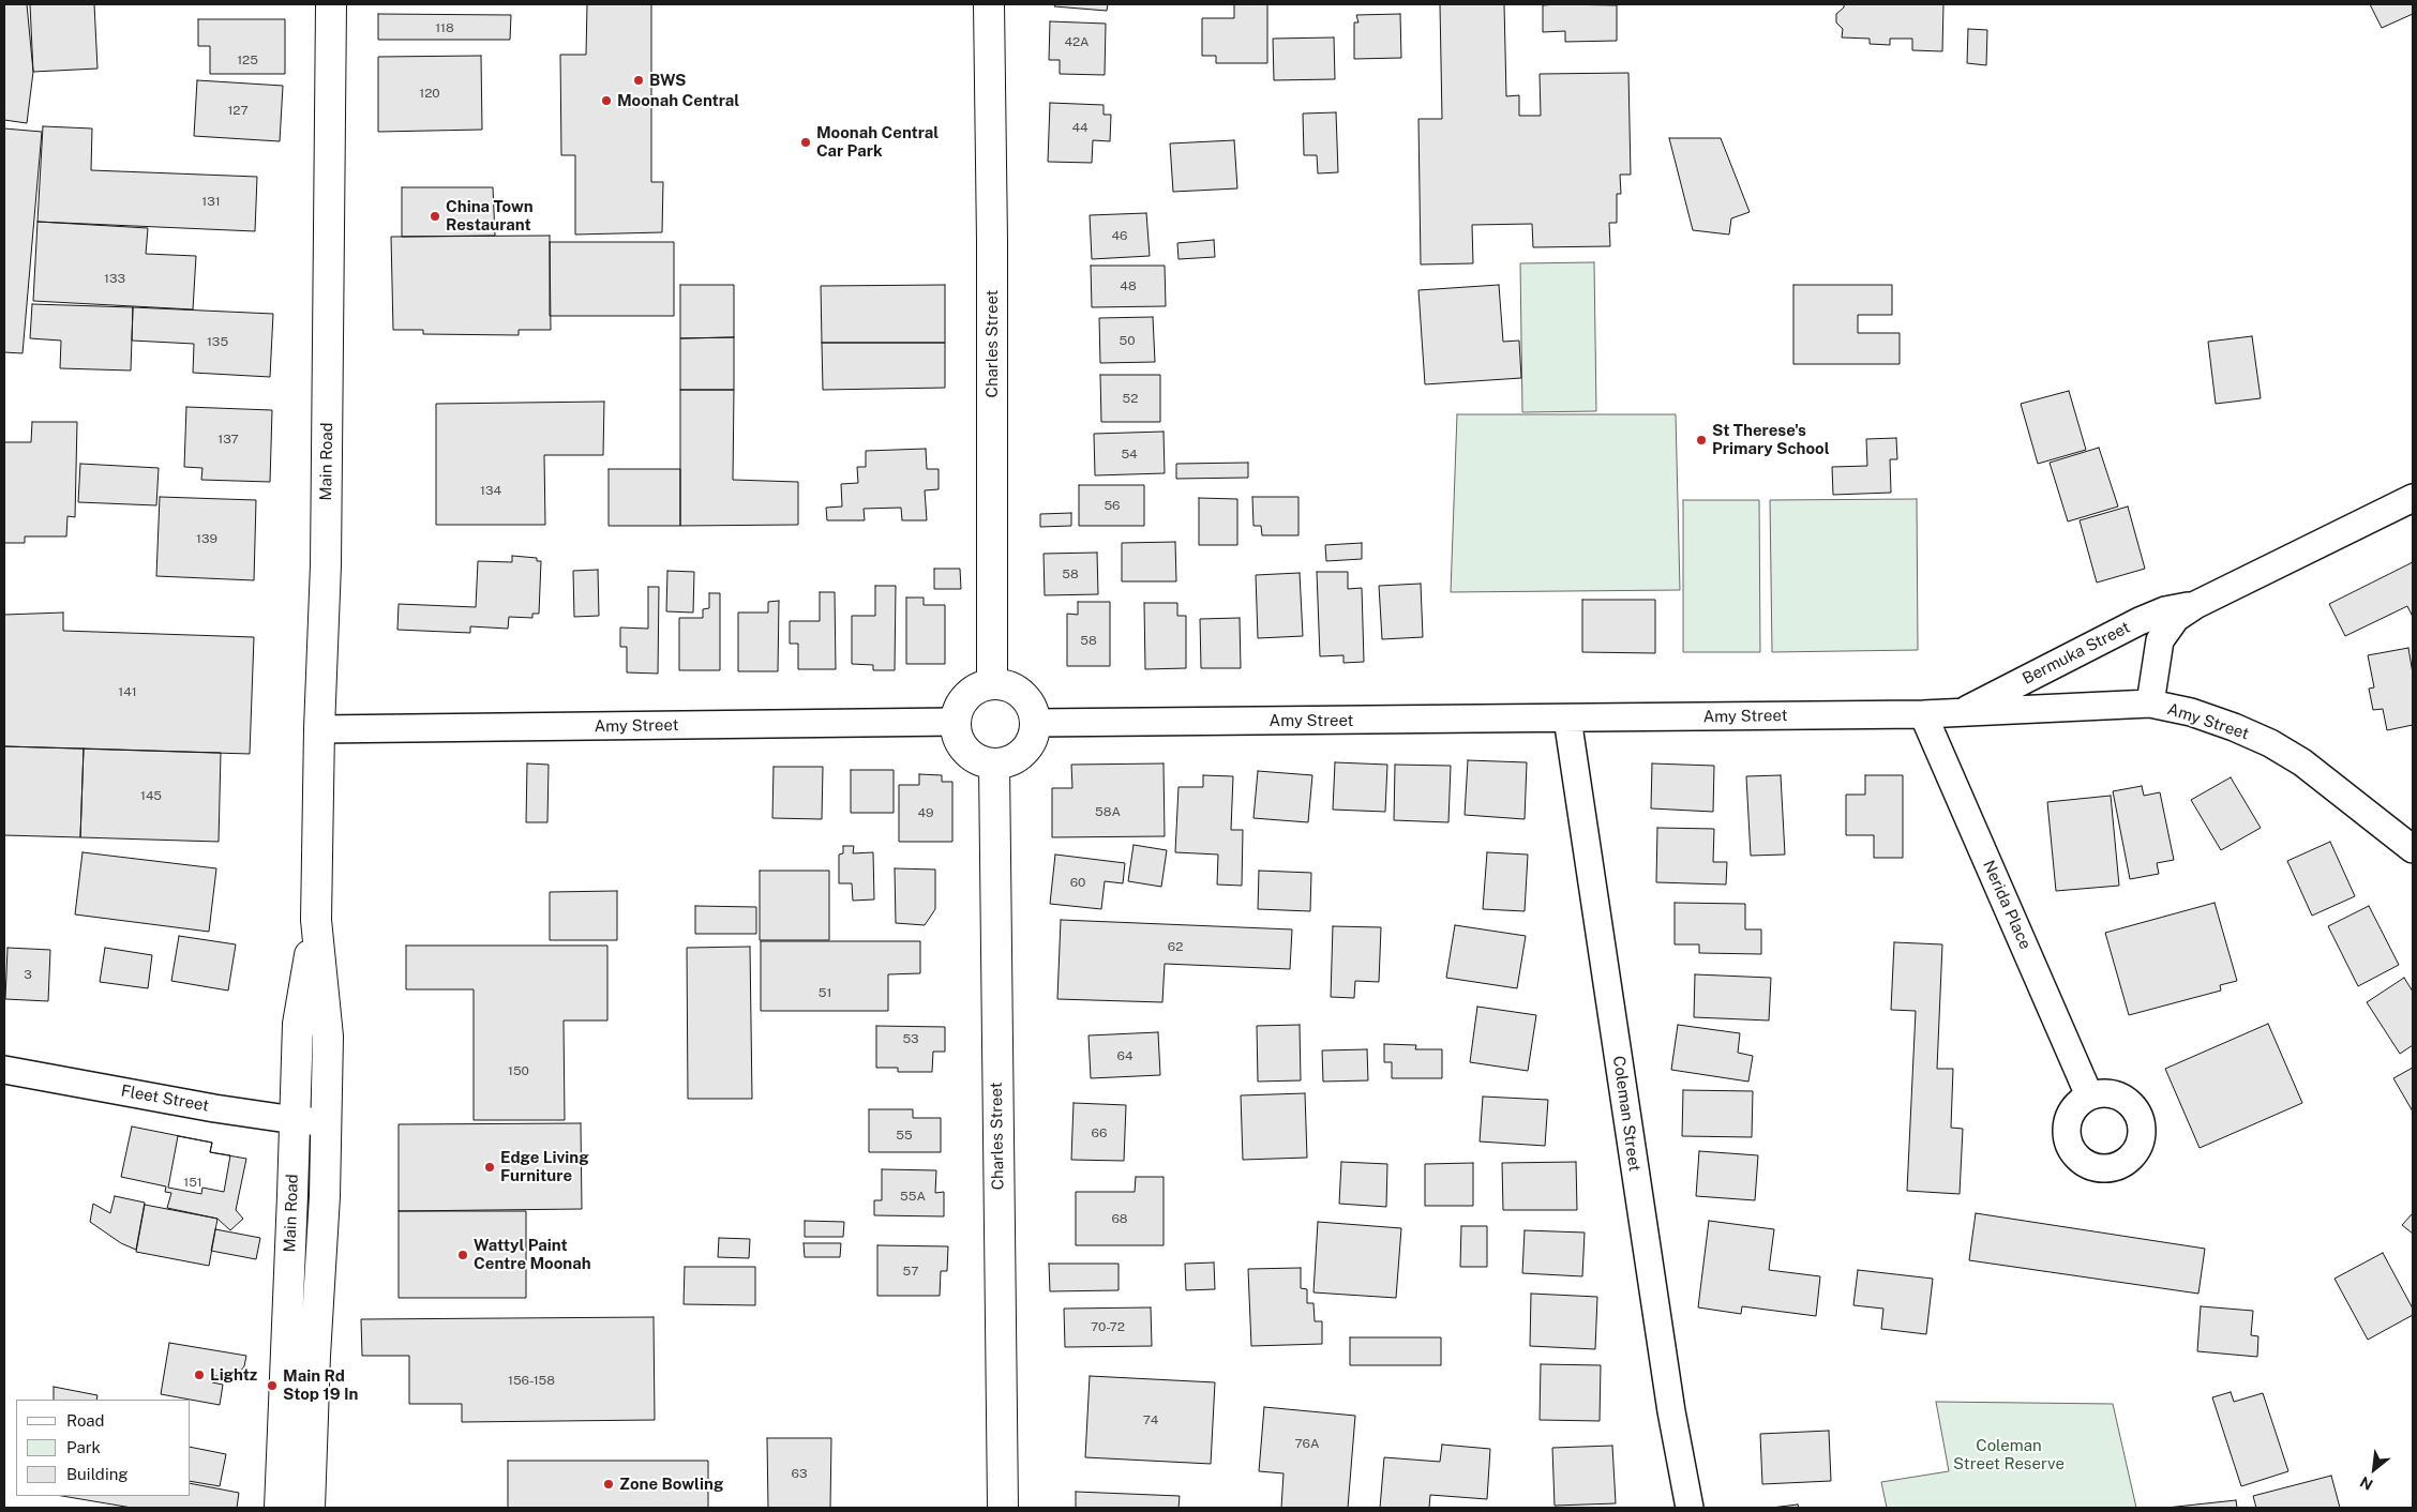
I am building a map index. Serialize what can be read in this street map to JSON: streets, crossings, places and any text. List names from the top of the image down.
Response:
{
  "streets": {
    "main road": ["Charles Street", "Main Road"],
    "street": [
      "Bermuka Street",
      "Amy Street",
      "Nerida Place",
      "Fleet Street",
      "Coleman Street"
    ]
  },
  "crossings": [
    ["Charles Street", "Amy Street"],
    ["Main Road", "Amy Street"],
    ["Main Road", "Fleet Street"],
    ["Bermuka Street", "Amy Street"],
    ["Amy Street", "Nerida Place"],
    ["Amy Street", "Coleman Street"]
  ],
  "parks": ["Coleman Street Reserve"],
  "places": [
    "BWS",
    "Moonah Central",
    "Moonah Central Car Park",
    "China Town Restaurant",
    "St Therese's Primary School",
    "Edge Living Furniture",
    "Wattyl Paint Centre Moonah",
    "Lightz",
    "Main Rd Stop 19 In",
    "Zone Bowling"
  ],
  "house_numbers": [
    "118",
    "42A",
    "125",
    "120",
    "127",
    "44",
    "131",
    "46",
    "133",
    "48",
    "50",
    "135",
    "52",
    "137",
    "54",
    "134",
    "56",
    "139",
    "58",
    "58",
    "141",
    "145",
    "58A",
    "49",
    "60",
    "62",
    "3",
    "51",
    "53",
    "64",
    "150",
    "66",
    "55",
    "151",
    "55A",
    "68",
    "57",
    "70-72",
    "156-158",
    "74",
    "76A",
    "63"
  ],
  "legend": ["Road", "Park", "Building"],
  "north": "bottom left"
}
